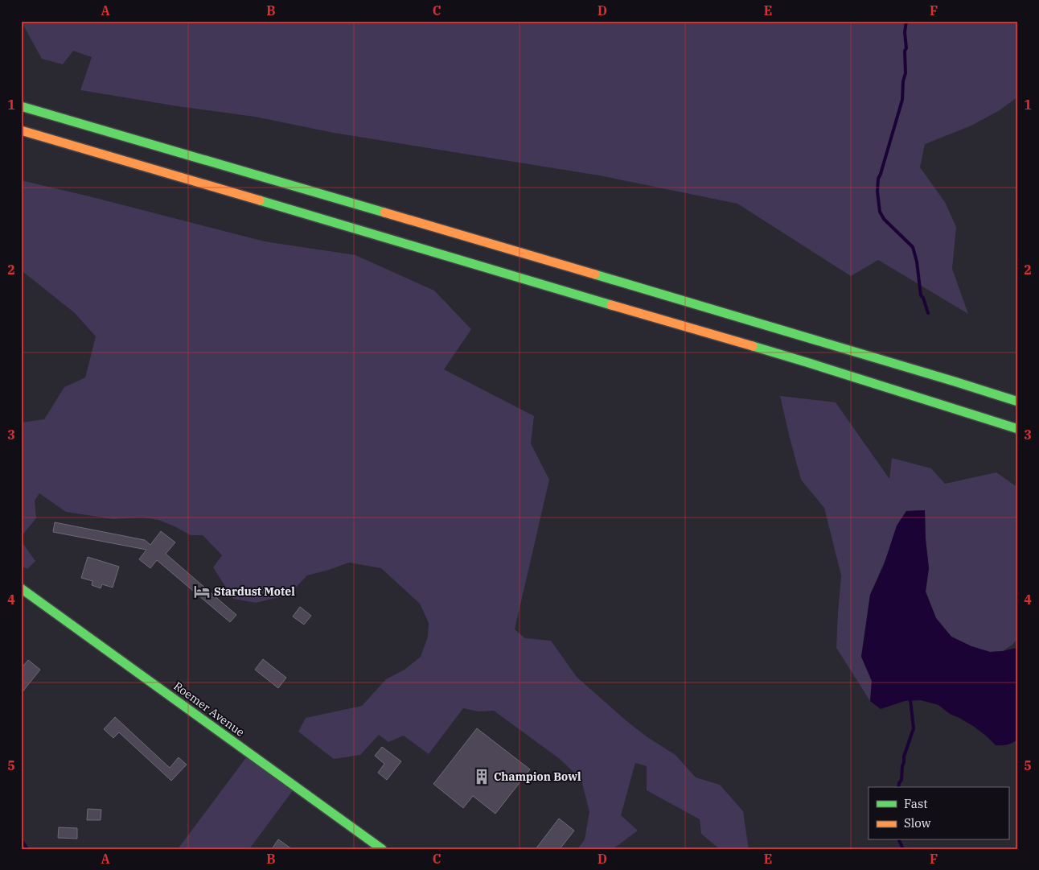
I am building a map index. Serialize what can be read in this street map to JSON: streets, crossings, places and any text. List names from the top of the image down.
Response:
{
  "streets": {
    "main road": ["Roemer Avenue"]
  },
  "places": {
    "hotel": ["Stardust Motel"],
    "building": ["Champion Bowl"]
  },
  "legend": ["Fast", "Slow"],
  "grid": {
    "columns": [
      "A",
      "B",
      "C",
      "D",
      "E",
      "F"
    ],
    "rows": [
      "1",
      "2",
      "3",
      "4",
      "5"
    ]
  }
}
